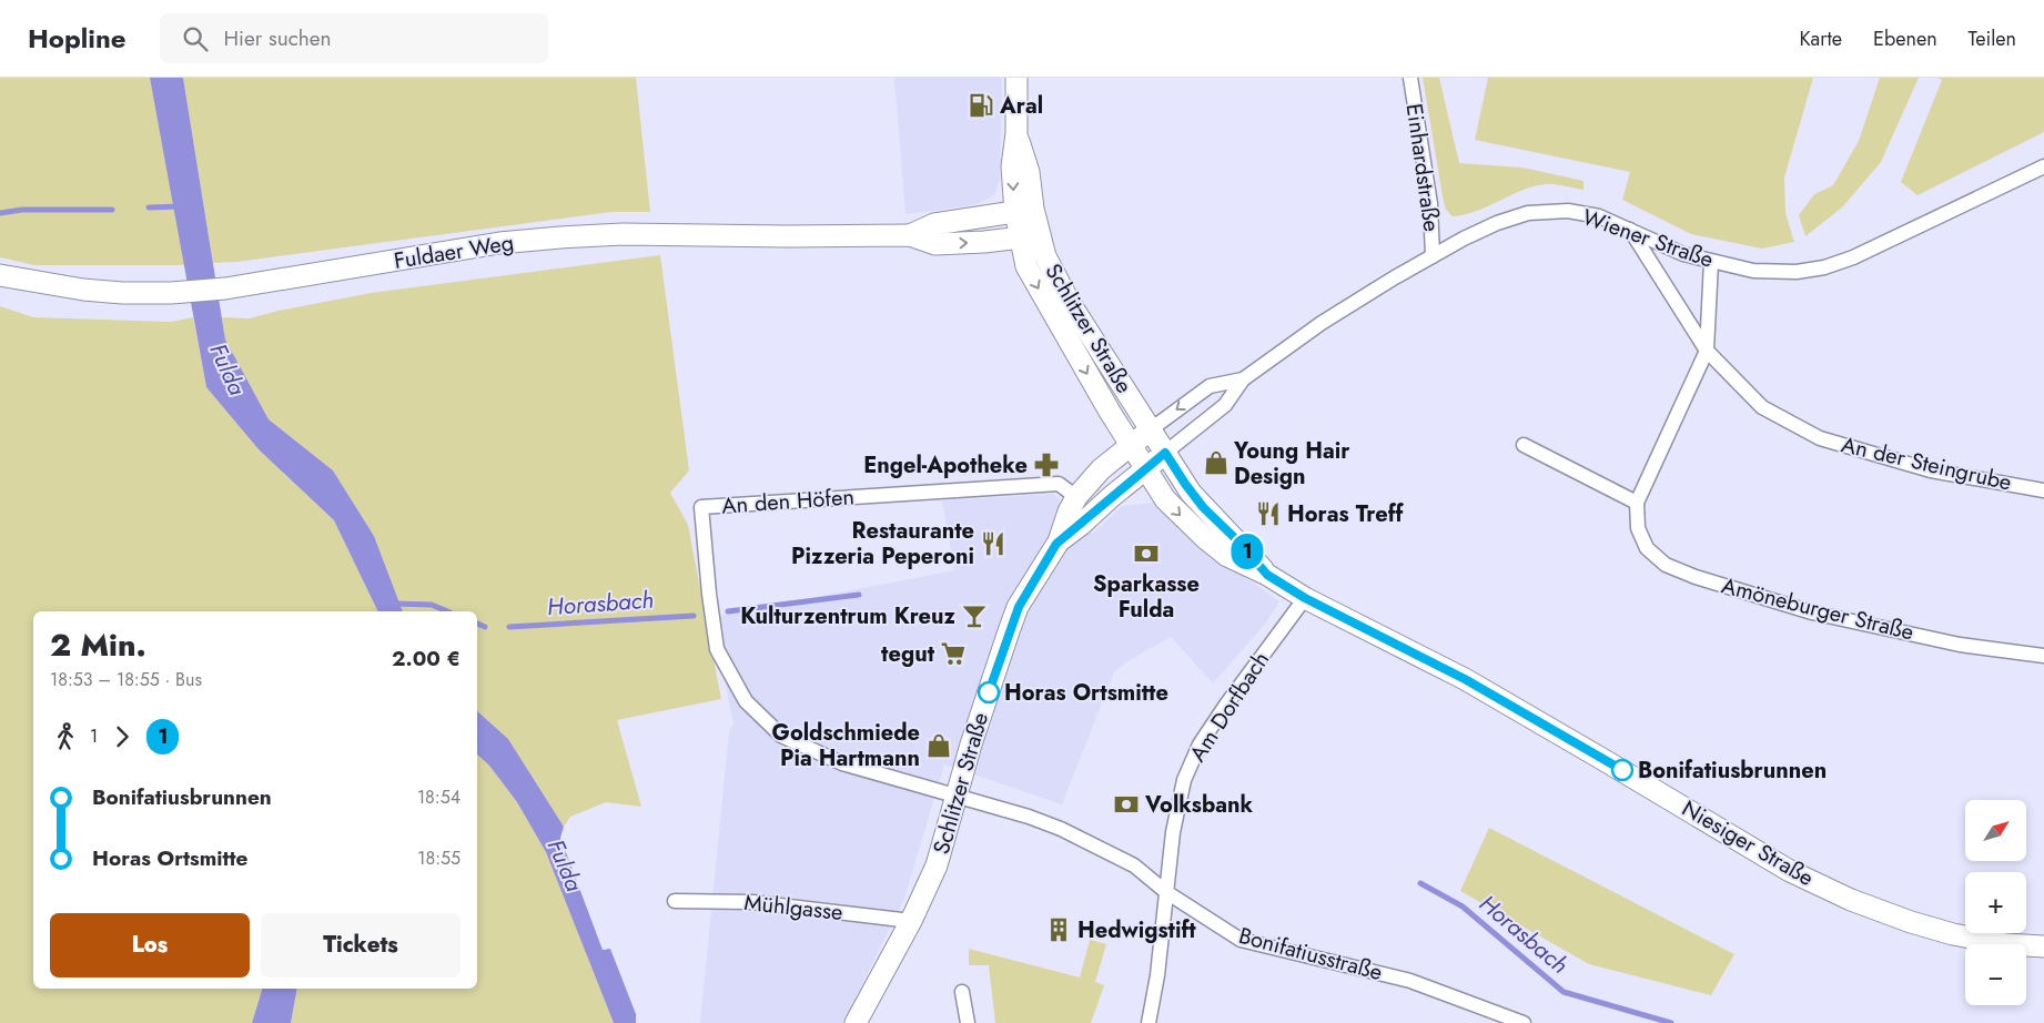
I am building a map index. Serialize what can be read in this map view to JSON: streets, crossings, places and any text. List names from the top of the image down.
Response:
{
  "streets": {
    "main road": ["Fuldaer Weg", "Schlitzer Straße", "Niesiger Straße"],
    "street": [
      "Einhardstraße",
      "Wiener Straße",
      "An der Steingrube",
      "An den Höfen",
      "Amöneburger Straße",
      "Am Dorfbach",
      "Mühlgasse",
      "Bonifatiusstraße"
    ]
  },
  "crossings": [
    ["Einhardstraße", "Wiener Straße"],
    ["Wiener Straße", "Schlitzer Straße"],
    ["Wiener Straße", "An der Steingrube"],
    ["Wiener Straße", "Niesiger Straße"],
    ["Fuldaer Weg", "Schlitzer Straße"],
    ["Schlitzer Straße", "An den Höfen"],
    ["Schlitzer Straße", "Niesiger Straße"],
    ["Schlitzer Straße", "Mühlgasse"],
    ["Schlitzer Straße", "Bonifatiusstraße"],
    ["An der Steingrube", "Amöneburger Straße"],
    ["An den Höfen", "Bonifatiusstraße"],
    ["Am Dorfbach", "Niesiger Straße"],
    ["Am Dorfbach", "Bonifatiusstraße"]
  ],
  "water": ["Fulda", "Horasbach"],
  "places": {
    "fuel station": ["Aral"],
    "shop": ["Young Hair Design", "Goldschmiede Pia Hartmann"],
    "pharmacy": ["Engel-Apotheke"],
    "restaurant": ["Horas Treff", "Restaurante Pizzeria Peperoni"],
    "bank": ["Sparkasse Fulda", "Volksbank"],
    "bar": ["Kulturzentrum Kreuz"],
    "supermarket": ["tegut"],
    "other": ["Horas Ortsmitte", "Bonifatiusbrunnen"],
    "building": ["Hedwigstift"]
  },
  "lines": ["bus line 1"],
  "north": "top right",
  "page": {
    "header": "Hopline",
    "search": "Hier suchen",
    "nav": ["Karte", "Ebenen", "Teilen"],
    "on_map": "1",
    "heading": ["2 Min.", "18:53 – 18:55 · Bus", "2.00 €"],
    "legs": ["1", "1"],
    "list": [
      {
        "name": "Bonifatiusbrunnen",
        "value": "18:54"
      },
      {
        "name": "Horas Ortsmitte",
        "value": "18:55"
      }
    ],
    "map_buttons": ["+", "−"],
    "buttons": ["Los", "Tickets"]
  }
}
